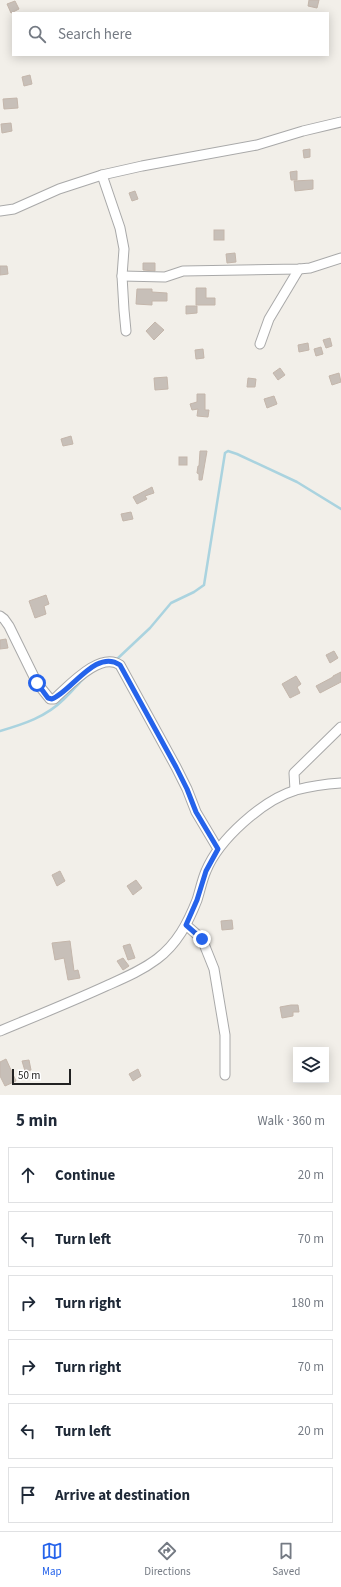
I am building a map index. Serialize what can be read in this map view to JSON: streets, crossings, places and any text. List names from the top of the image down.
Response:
{
  "scale_bar": "50 m",
  "page": {
    "search": "Search here",
    "scale": "50 m",
    "heading": ["5 min", "Walk · 360 m"],
    "list": [
      ["Continue", "20 m"],
      ["Turn left", "70 m"],
      ["Turn right", "180 m"],
      ["Turn right", "70 m"],
      ["Turn left", "20 m"],
      "Arrive at destination"
    ],
    "nav": ["Map", "Directions", "Saved"]
  }
}
